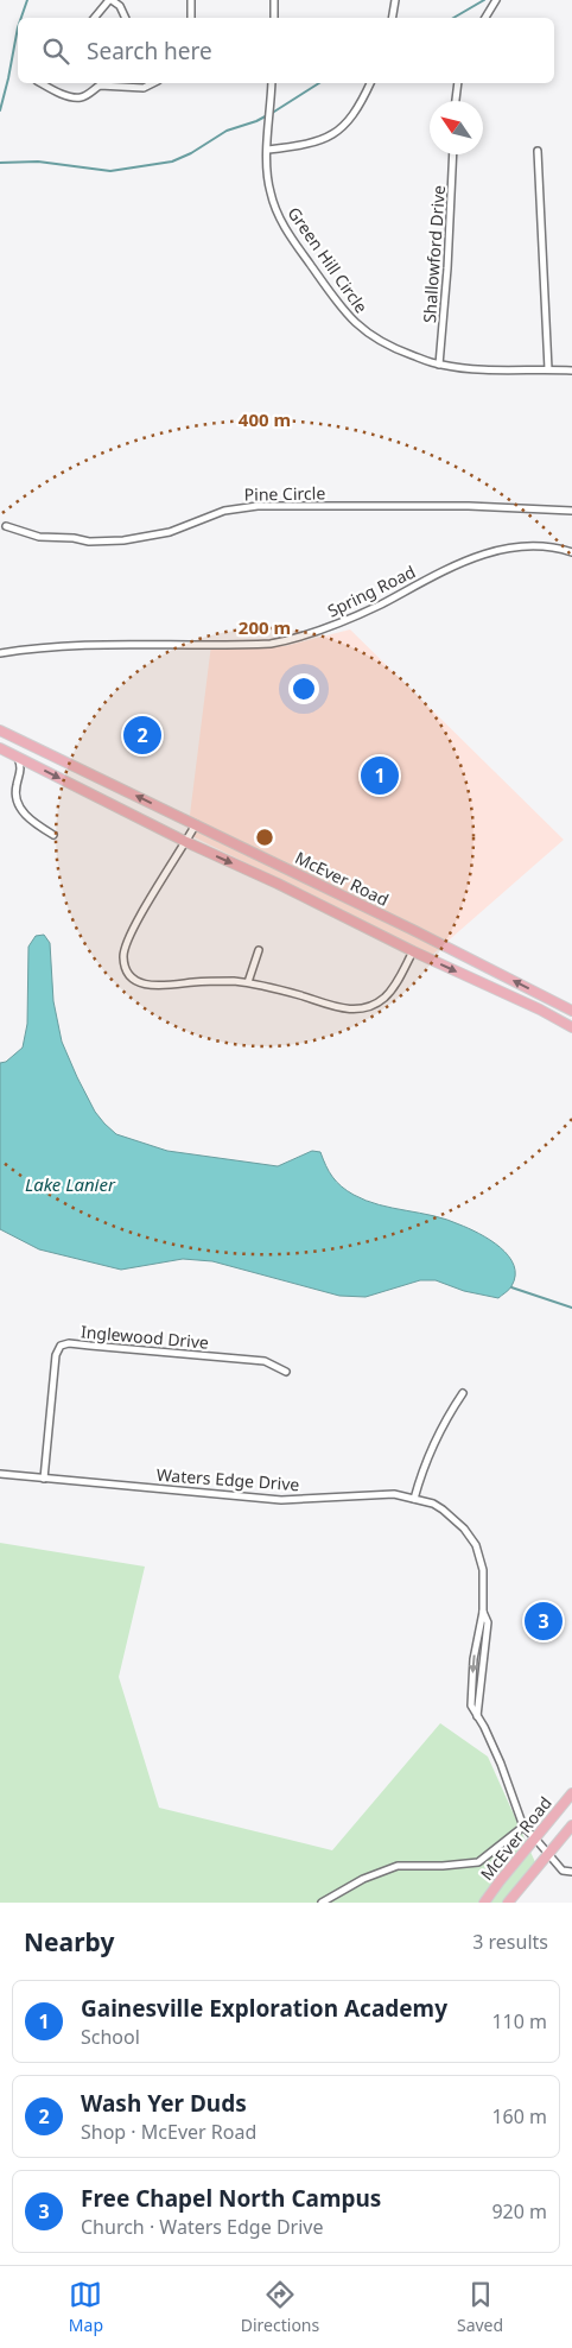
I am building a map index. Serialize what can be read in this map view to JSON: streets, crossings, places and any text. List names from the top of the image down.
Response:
{
  "streets": {
    "main road": ["McEver Road"],
    "street": [
      "Shallowford Drive",
      "Green Hill Circle",
      "Pine Circle",
      "Spring Road",
      "Inglewood Drive",
      "Waters Edge Drive"
    ]
  },
  "crossings": [
    ["Shallowford Drive", "Green Hill Circle"],
    ["McEver Road", "Waters Edge Drive"],
    ["Inglewood Drive", "Waters Edge Drive"]
  ],
  "water": ["Lake Lanier"],
  "north": "top left",
  "page": {
    "search": "Search here",
    "pins": ["2", "1", "3"],
    "heading": ["Nearby", "3 results"],
    "list": [
      {
        "mark": "1",
        "name": "Gainesville Exploration Academy",
        "note": "School",
        "value": "110 m"
      },
      {
        "mark": "2",
        "name": "Wash Yer Duds",
        "note": "Shop · McEver Road",
        "value": "160 m"
      },
      {
        "mark": "3",
        "name": "Free Chapel North Campus",
        "note": "Church · Waters Edge Drive",
        "value": "920 m"
      }
    ],
    "nav": ["Map", "Directions", "Saved"]
  },
  "rings": ["400 m", "200 m"]
}
